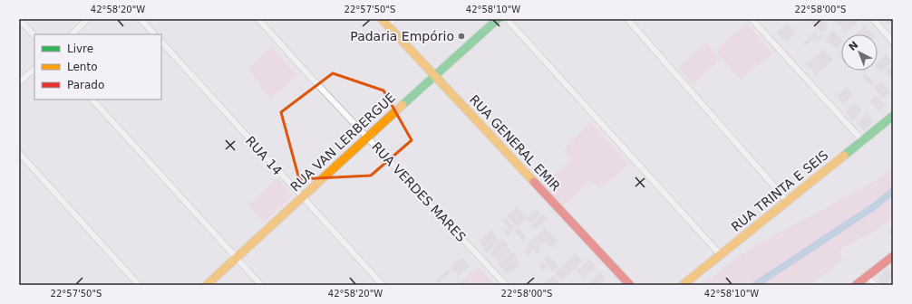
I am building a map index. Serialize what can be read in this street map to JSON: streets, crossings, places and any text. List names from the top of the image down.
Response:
{
  "streets": {
    "street": [
      "RUA VAN LERBERGUE",
      "RUA GENERAL EMIR",
      "RUA 14",
      "RUA TRINTA E SEIS",
      "RUA VERDES MARES"
    ]
  },
  "crossings": [
    ["RUA VAN LERBERGUE", "RUA GENERAL EMIR"],
    ["RUA VAN LERBERGUE", "RUA 14"],
    ["RUA VAN LERBERGUE", "RUA VERDES MARES"]
  ],
  "places": ["Padaria Empório"],
  "legend": ["Livre", "Lento", "Parado"],
  "north": "top left",
  "coordinates": [
    "42°58'20\"W",
    "22°57'50\"S",
    "42°58'10\"W",
    "22°58'00\"S"
  ]
}
